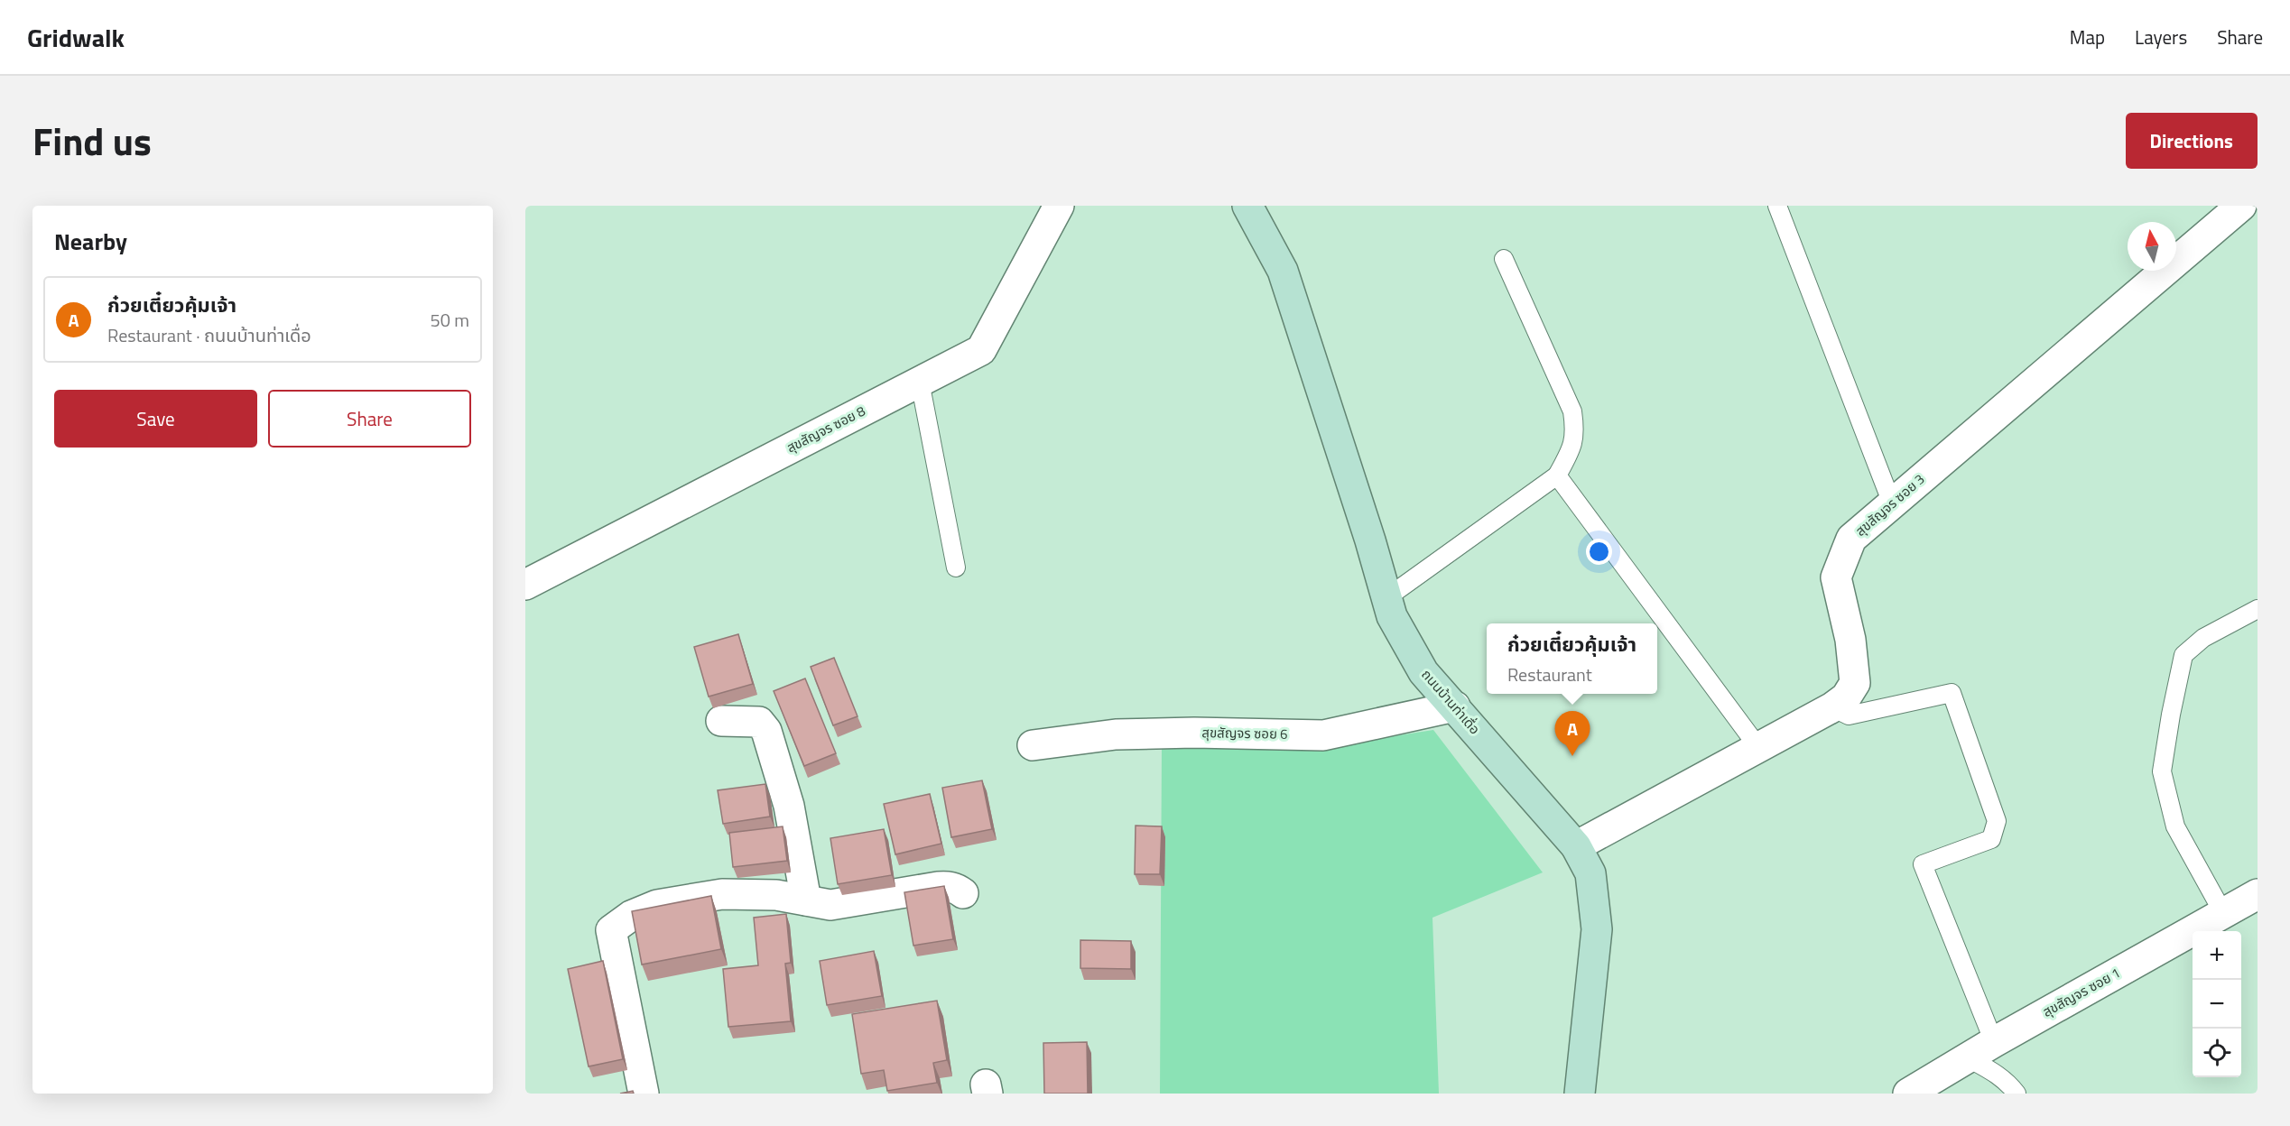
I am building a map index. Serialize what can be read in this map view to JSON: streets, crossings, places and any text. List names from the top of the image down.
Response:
{
  "streets": {
    "street": [
      "สุขสัญจร ซอย 8",
      "สุขสัญจร ซอย 3",
      "ถนนบ้านท่าเดื่อ",
      "สุขสัญจร ซอย 6",
      "สุขสัญจร ซอย 1"
    ]
  },
  "crossings": [
    ["สุขสัญจร ซอย 3", "ถนนบ้านท่าเดื่อ"],
    ["ถนนบ้านท่าเดื่อ", "สุขสัญจร ซอย 6"]
  ],
  "north": "top",
  "page": {
    "header": "Gridwalk",
    "nav": ["Map", "Layers", "Share"],
    "title": "Find us",
    "buttons": [
      "Directions",
      ["Save", "Share"]
    ],
    "heading": "Nearby",
    "list": [
      {
        "mark": "A",
        "name": "ก๋วยเตี๋ยวคุ้มเจ้า",
        "note": "Restaurant · ถนนบ้านท่าเดื่อ",
        "value": "50 m"
      }
    ],
    "popup": ["ก๋วยเตี๋ยวคุ้มเจ้า", "Restaurant"],
    "pins": "A",
    "map_buttons": ["+", "−"]
  }
}
